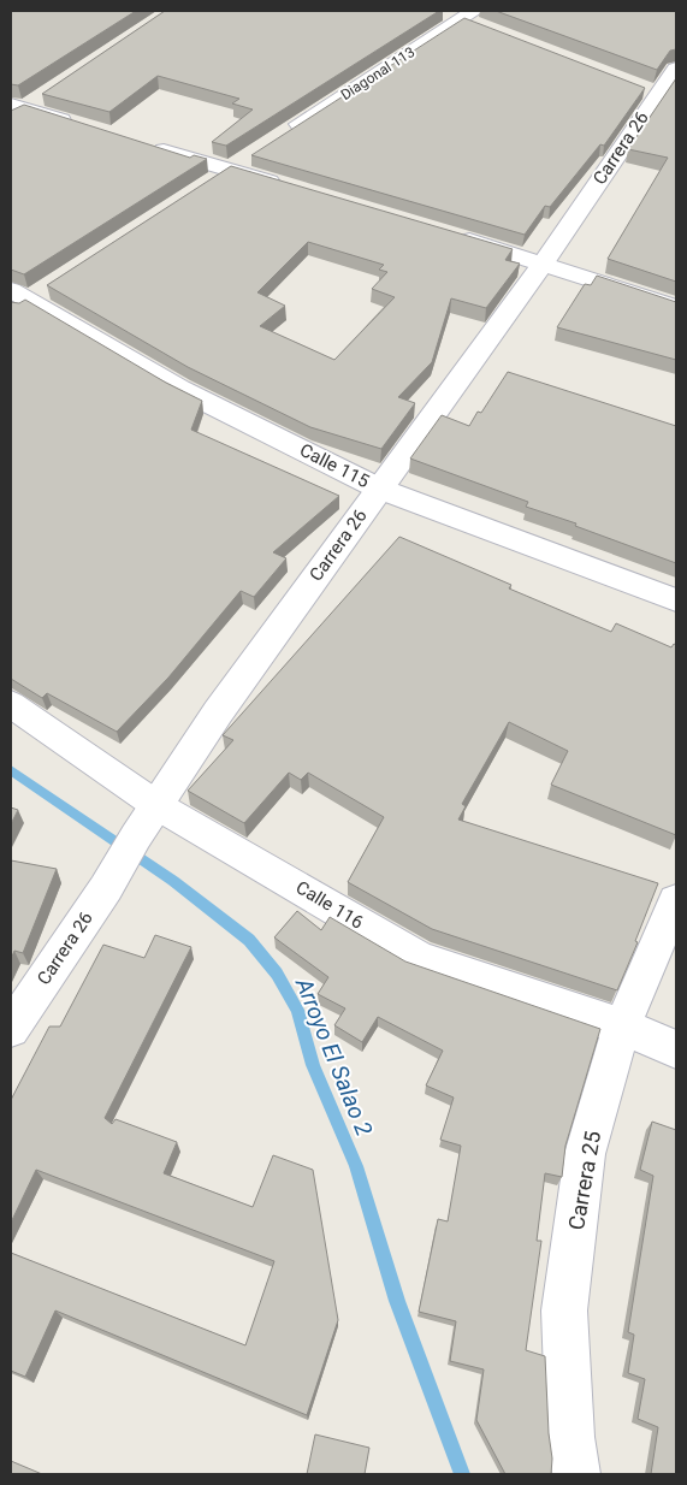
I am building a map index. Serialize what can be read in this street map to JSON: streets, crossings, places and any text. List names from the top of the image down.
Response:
{
  "streets": {
    "street": [
      "Diagonal 113",
      "Carrera 26",
      "Calle 115",
      "Calle 116",
      "Carrera 25"
    ]
  },
  "crossings": [
    ["Carrera 26", "Calle 115"],
    ["Carrera 26", "Calle 116"],
    ["Calle 116", "Carrera 25"]
  ],
  "water": ["Arroyo El Salao 2"]
}
